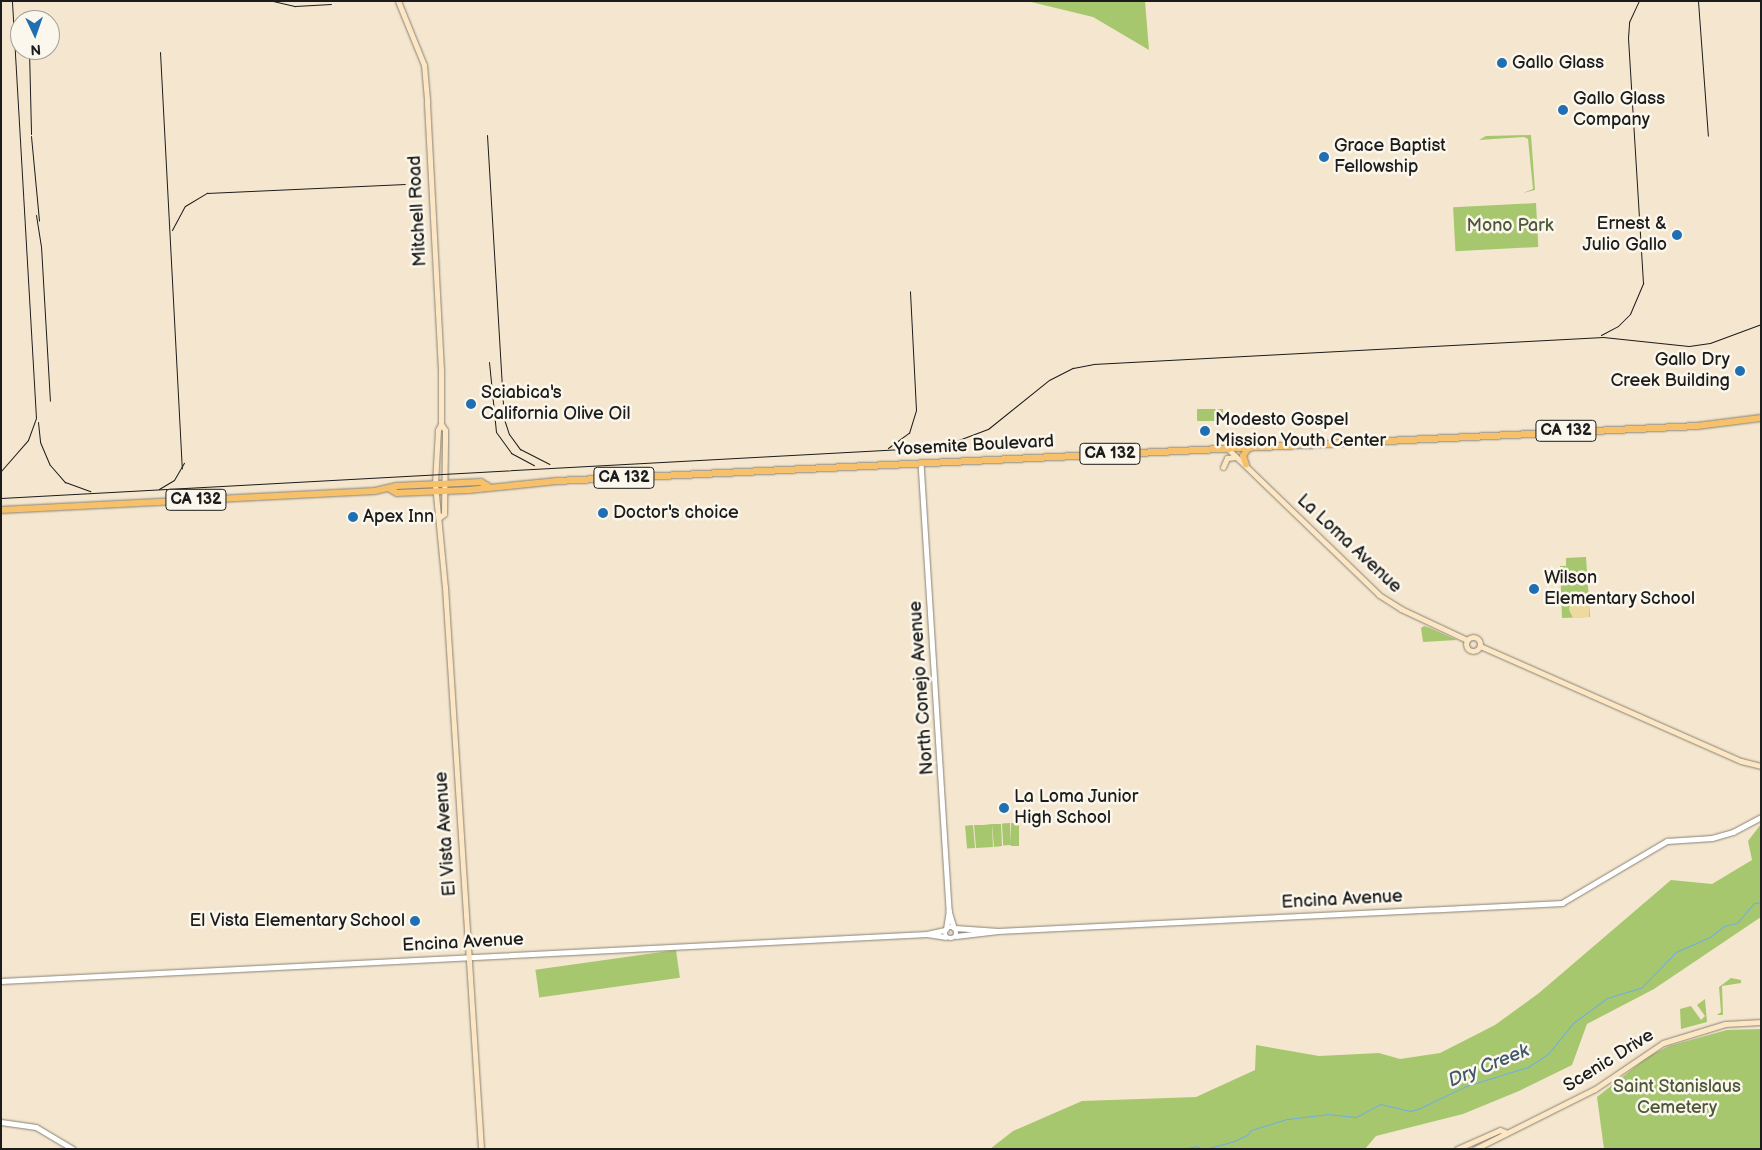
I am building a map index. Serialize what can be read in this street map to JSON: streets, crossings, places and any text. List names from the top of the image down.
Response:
{
  "streets": {
    "main road": [
      "Mitchell Road",
      "CA 132",
      "Yosemite Boulevard",
      "La Loma Avenue",
      "El Vista Avenue",
      "Scenic Drive"
    ],
    "street": ["North Conejo Avenue", "Encina Avenue"]
  },
  "crossings": [
    ["Mitchell Road", "Yosemite Boulevard"],
    ["Mitchell Road", "El Vista Avenue"],
    ["Yosemite Boulevard", "La Loma Avenue"],
    ["Yosemite Boulevard", "North Conejo Avenue"],
    ["Yosemite Boulevard", "El Vista Avenue"],
    ["North Conejo Avenue", "Encina Avenue"],
    ["El Vista Avenue", "Encina Avenue"]
  ],
  "water": ["Dry Creek"],
  "parks": ["Mono Park", "Saint Stanislaus Cemetery"],
  "places": [
    "Gallo Glass",
    "Gallo Glass Company",
    "Grace Baptist Fellowship",
    "Ernest & Julio Gallo",
    "Gallo Dry Creek Building",
    "Sciabica's California Olive Oil",
    "Modesto Gospel Mission Youth Center",
    "Doctor's choice",
    "Apex Inn",
    "Wilson Elementary School",
    "La Loma Junior High School",
    "El Vista Elementary School"
  ],
  "north": "bottom"
}
